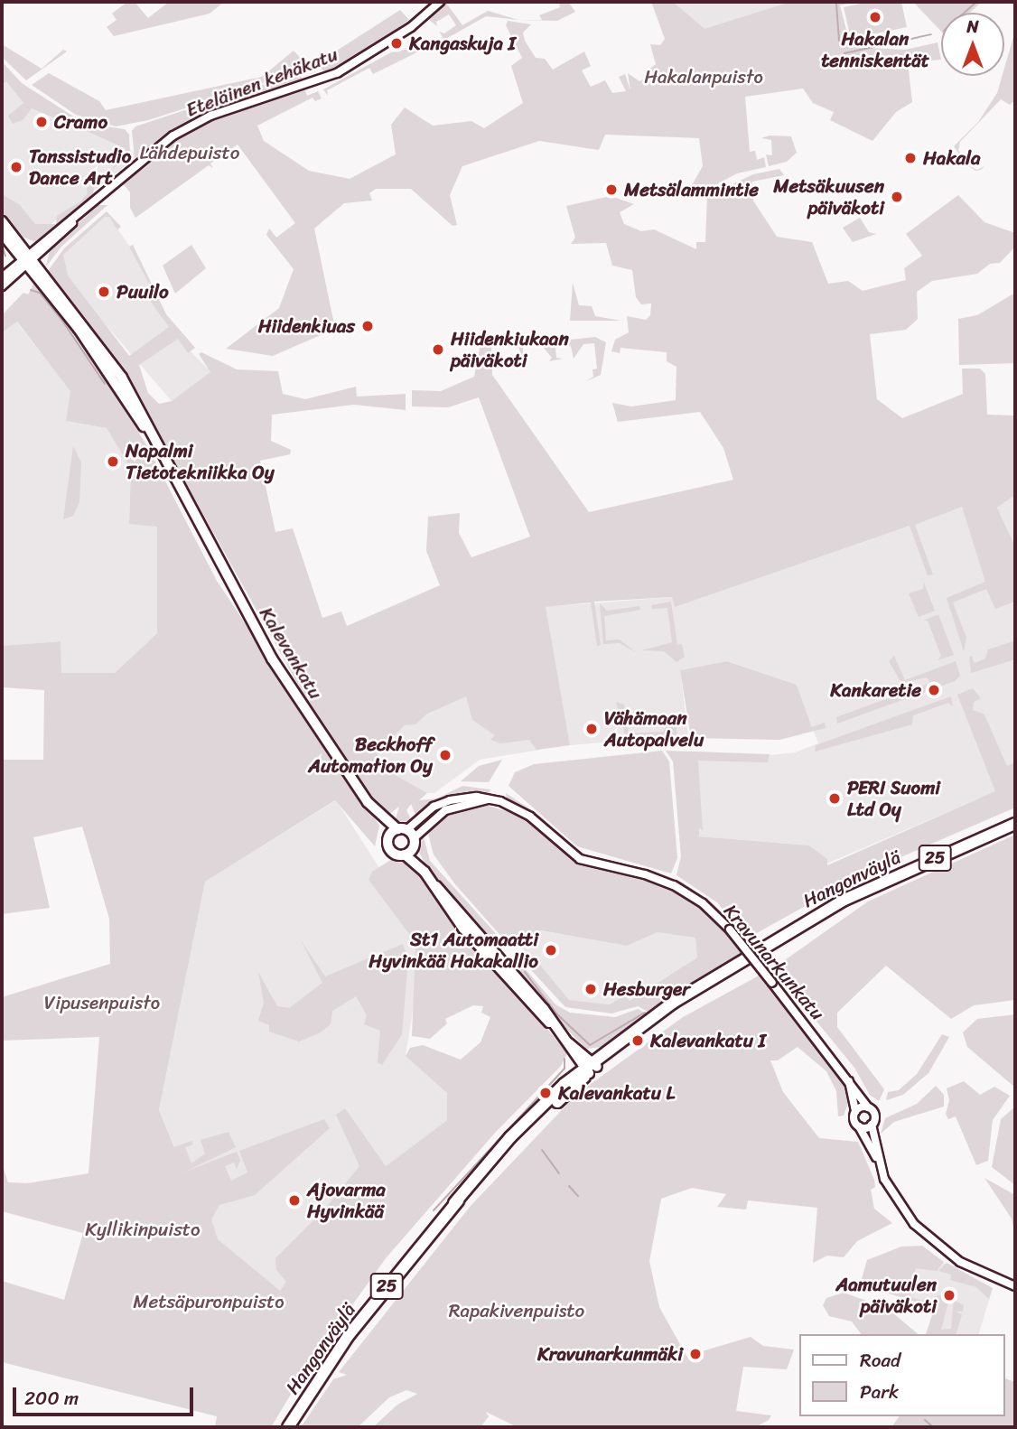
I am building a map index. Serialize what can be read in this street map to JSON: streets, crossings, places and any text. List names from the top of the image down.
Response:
{
  "streets": {
    "highway": ["25", "Hangonväylä"],
    "main road": ["Kalevankatu"],
    "street": ["Eteläinen kehäkatu", "Kravunarkunkatu"]
  },
  "crossings": [
    ["Eteläinen kehäkatu", "Kalevankatu"],
    ["Kalevankatu", "Hangonväylä"],
    ["Kalevankatu", "Kravunarkunkatu"]
  ],
  "parks": [
    "Hakalanpuisto",
    "Lähdepuisto",
    "Vipusenpuisto",
    "Kyllikinpuisto",
    "Metsäpuronpuisto",
    "Rapakivenpuisto"
  ],
  "places": [
    "Hakalan tenniskentät",
    "Kangaskuja I",
    "Cramo",
    "Hakala",
    "Tanssistudio Dance Art",
    "Metsälammintie",
    "Metsäkuusen päiväkoti",
    "Puuilo",
    "Hiidenkiuas",
    "Hiidenkiukaan päiväkoti",
    "Napalmi Tietotekniikka Oy",
    "Kankaretie",
    "Vähämaan Autopalvelu",
    "Beckhoff Automation Oy",
    "PERI Suomi Ltd Oy",
    "St1 Automaatti Hyvinkää Hakakallio",
    "Hesburger",
    "Kalevankatu I",
    "Kalevankatu L",
    "Ajovarma Hyvinkää",
    "Aamutuulen päiväkoti",
    "Kravunarkunmäki"
  ],
  "legend": ["Road", "Park"],
  "scale_bar": "200 m",
  "north": "top"
}
